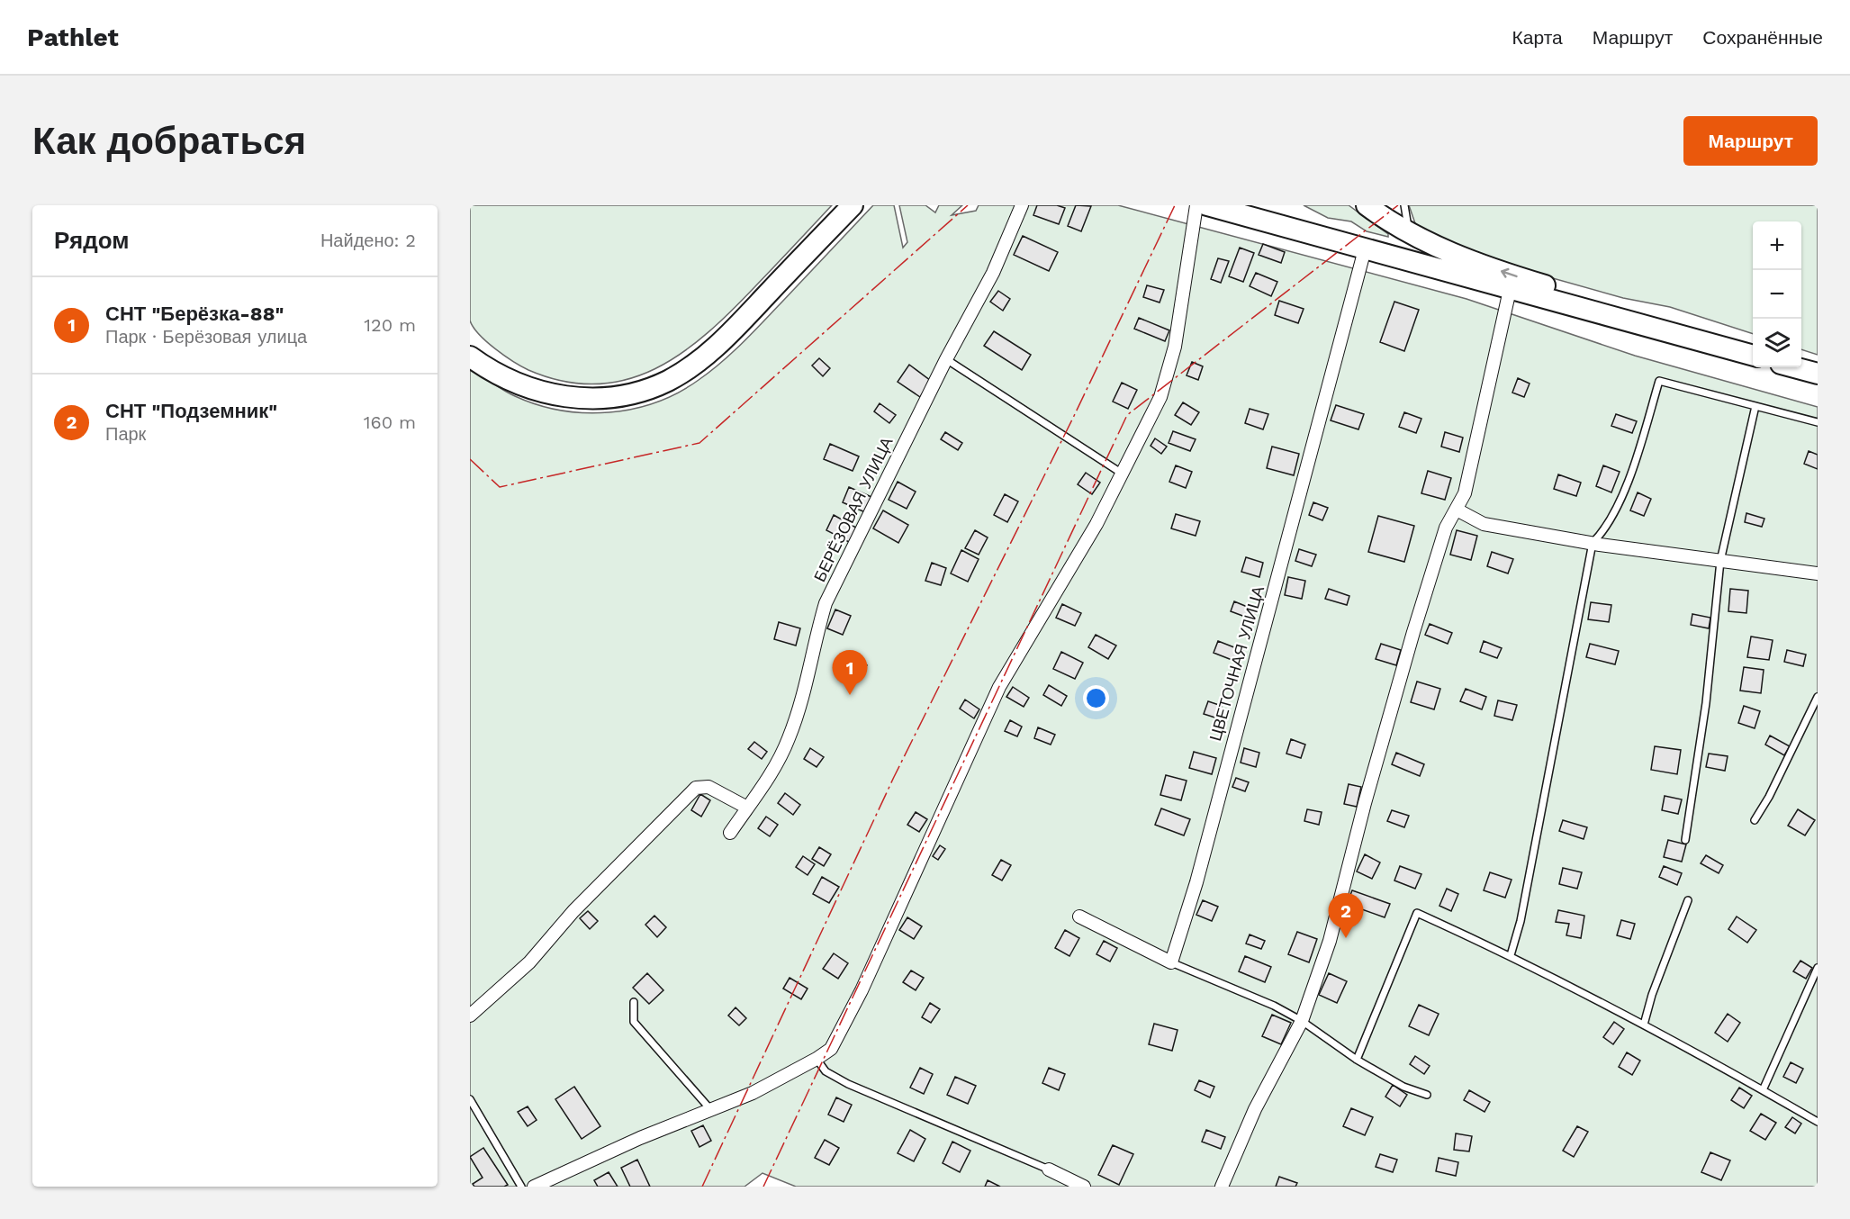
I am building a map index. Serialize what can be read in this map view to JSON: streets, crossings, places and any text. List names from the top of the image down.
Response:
{
  "streets": {
    "street": ["БЕРЁЗОВАЯ УЛИЦА", "ЦВЕТОЧНАЯ УЛИЦА"]
  },
  "page": {
    "header": "Pathlet",
    "nav": ["Карта", "Маршрут", "Сохранённые"],
    "buttons": "Маршрут",
    "title": "Как добраться",
    "heading": ["Рядом", "Найдено: 2"],
    "map_buttons": ["+", "−"],
    "list": [
      {
        "mark": "1",
        "name": "СНТ \"Берёзка-88\"",
        "note": "Парк · Берёзовая улица",
        "value": "120 m"
      },
      {
        "mark": "2",
        "name": "СНТ \"Подземник\"",
        "note": "Парк",
        "value": "160 m"
      }
    ],
    "pins": ["1", "2"]
  }
}
